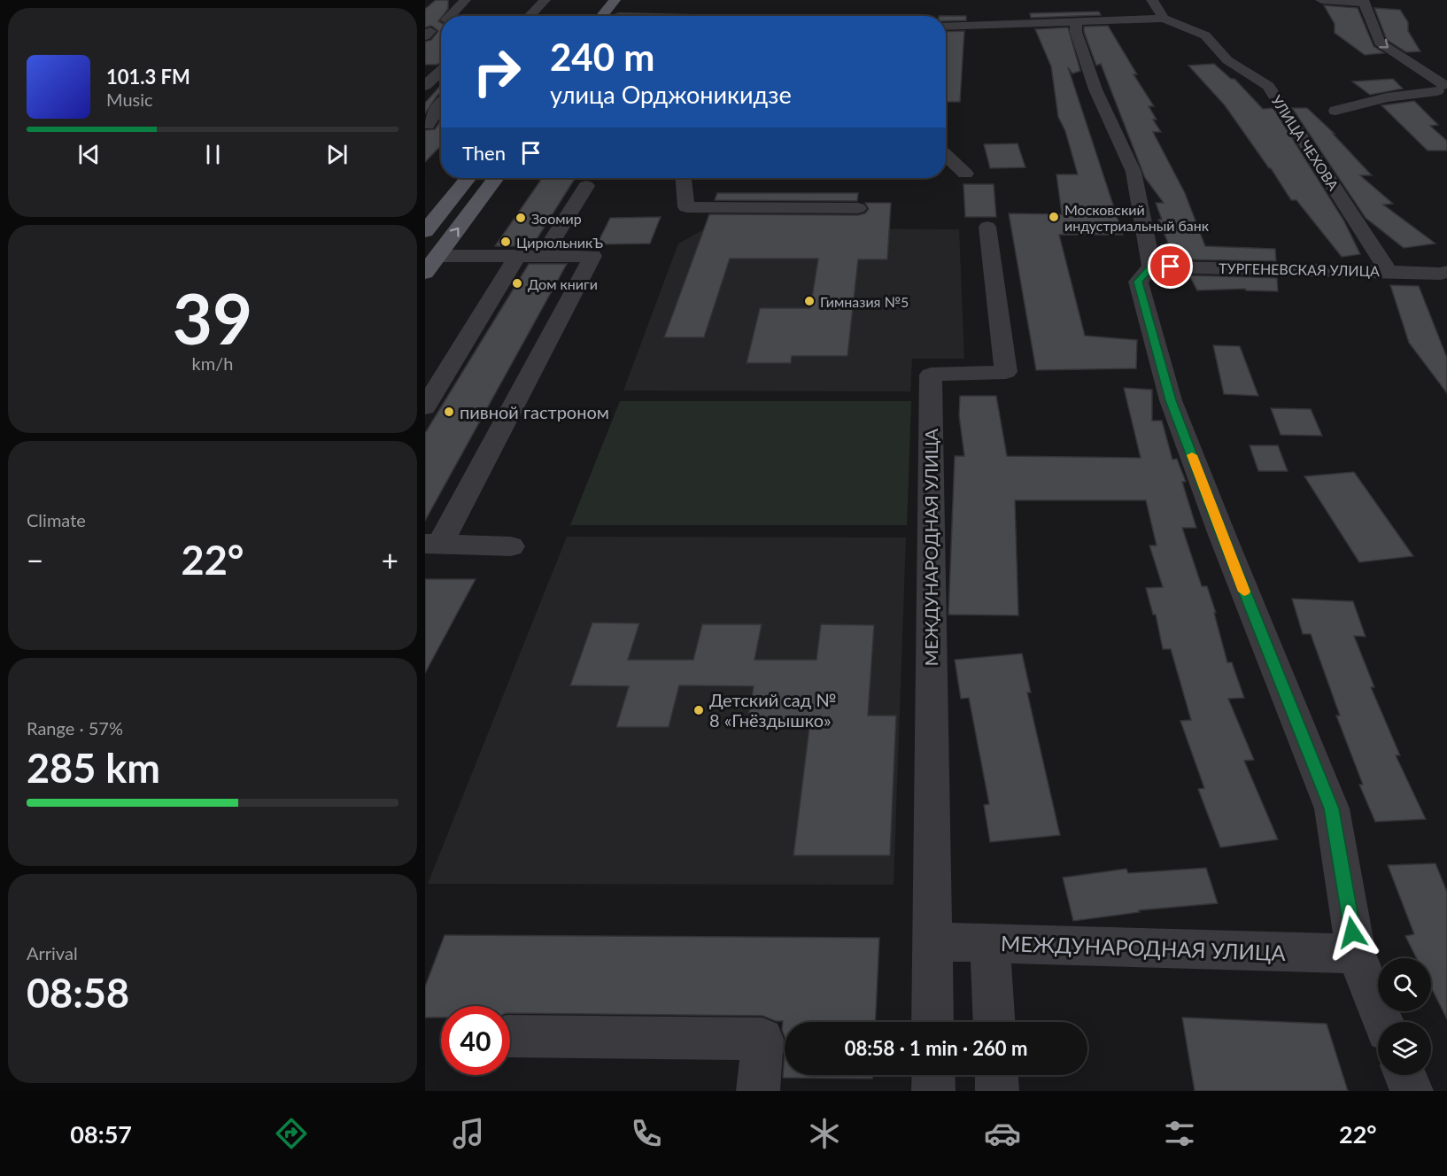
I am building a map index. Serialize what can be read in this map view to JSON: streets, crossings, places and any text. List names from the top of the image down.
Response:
{
  "streets": {
    "street": ["УЛИЦА ЧЕХОВА", "ТУРГЕНЕВСКАЯ УЛИЦА", "МЕЖДУНАРОДНАЯ УЛИЦА"]
  },
  "crossings": [
    ["УЛИЦА ЧЕХОВА", "ТУРГЕНЕВСКАЯ УЛИЦА"]
  ],
  "places": [
    "Московский индустриальный банк",
    "Зоомир",
    "ЦирюльникЪ",
    "Дом книги",
    "Гимназия №5",
    "пивной гастроном",
    "Детский сад № 8 «Гнёздышко»"
  ],
  "page": {
    "turn": ["240 m", "улица Орджоникидзе"],
    "song": ["101.3 FM", "Music"],
    "then": "Then",
    "tile": [
      ["39", "km/h"],
      "Climate",
      ["Range · 57%", "285 km"],
      ["Arrival", "08:58"]
    ],
    "heat": ["−", "22°", "+"],
    "limit": "40",
    "trip": "08:58 · 1 min · 260 m",
    "tabs": ["08:57", "22°"]
  }
}
